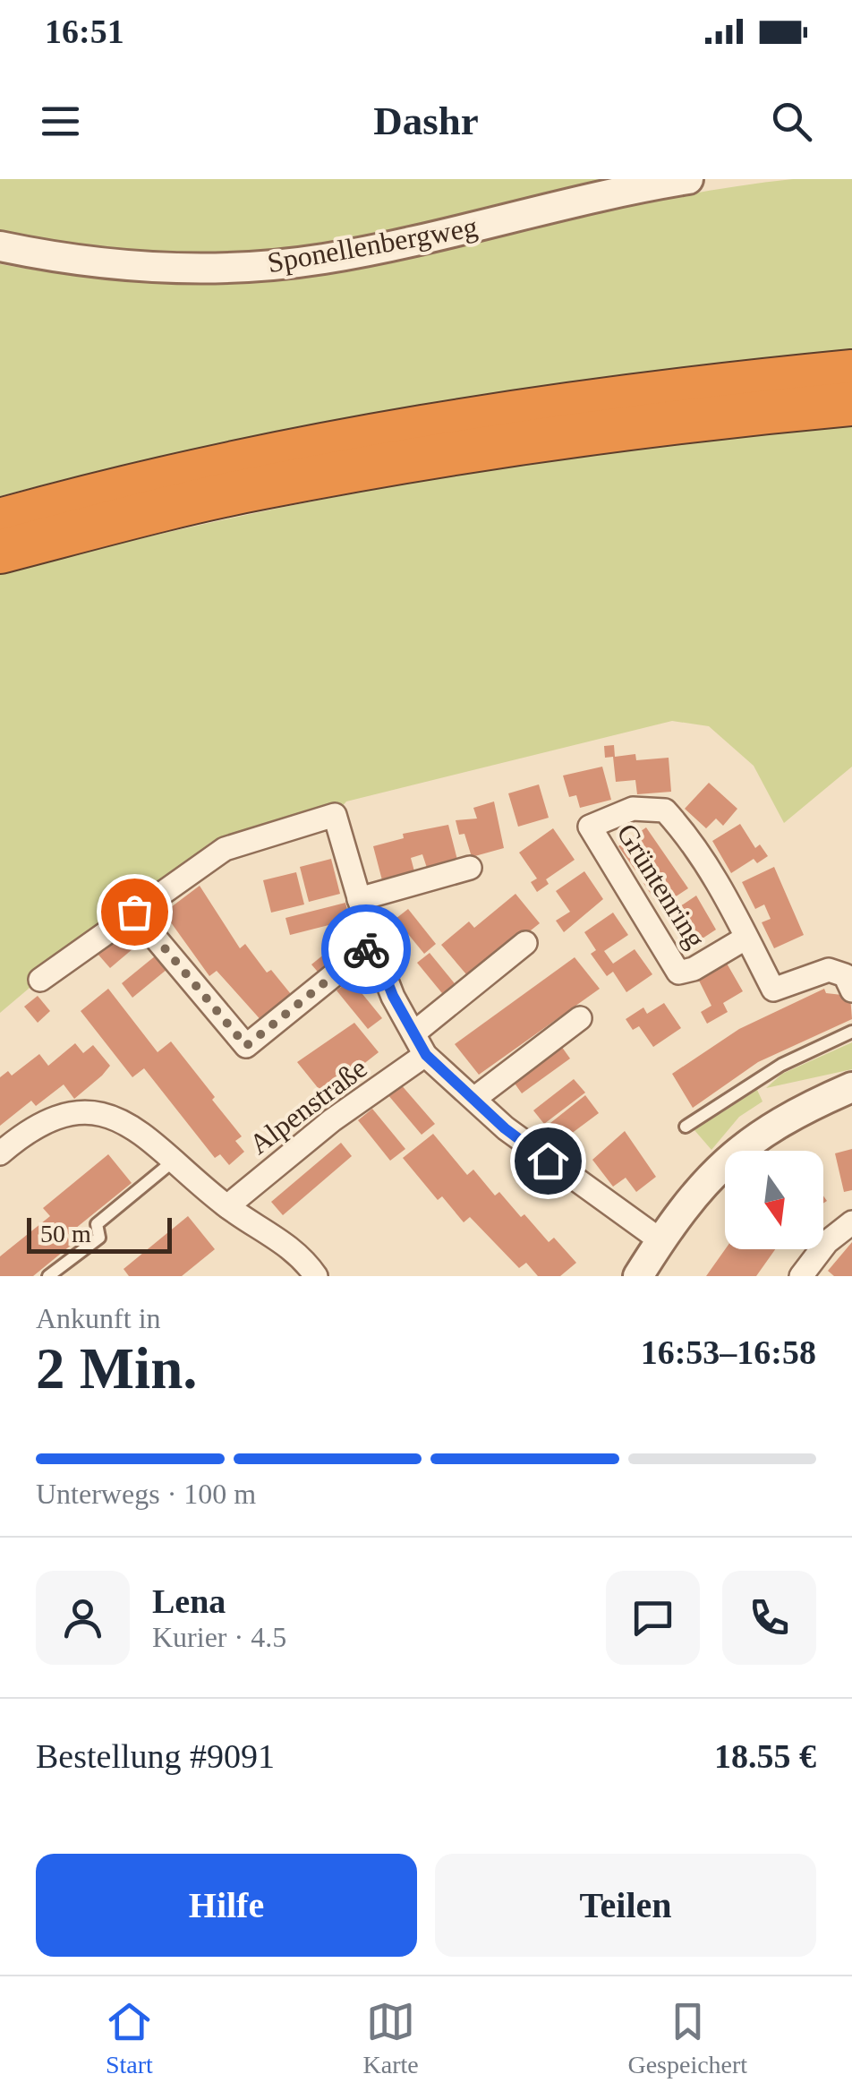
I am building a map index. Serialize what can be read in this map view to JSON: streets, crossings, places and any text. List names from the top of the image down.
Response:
{
  "streets": {
    "street": ["Sponellenbergweg", "Grüntenring", "Alpenstraße"]
  },
  "scale_bar": "50 m",
  "north": "bottom",
  "page": {
    "status": "16:51",
    "header": "Dashr",
    "scale": "50 m",
    "heading": ["2 Min.", "Ankunft in", "16:53–16:58"],
    "panel": [
      "Lena",
      "Kurier · 4.5",
      "Bestellung #9091",
      "18.55 €"
    ],
    "bar": "Unterwegs · 100 m",
    "buttons": ["Hilfe", "Teilen"],
    "tabs": ["Start", "Karte", "Gespeichert"]
  }
}
